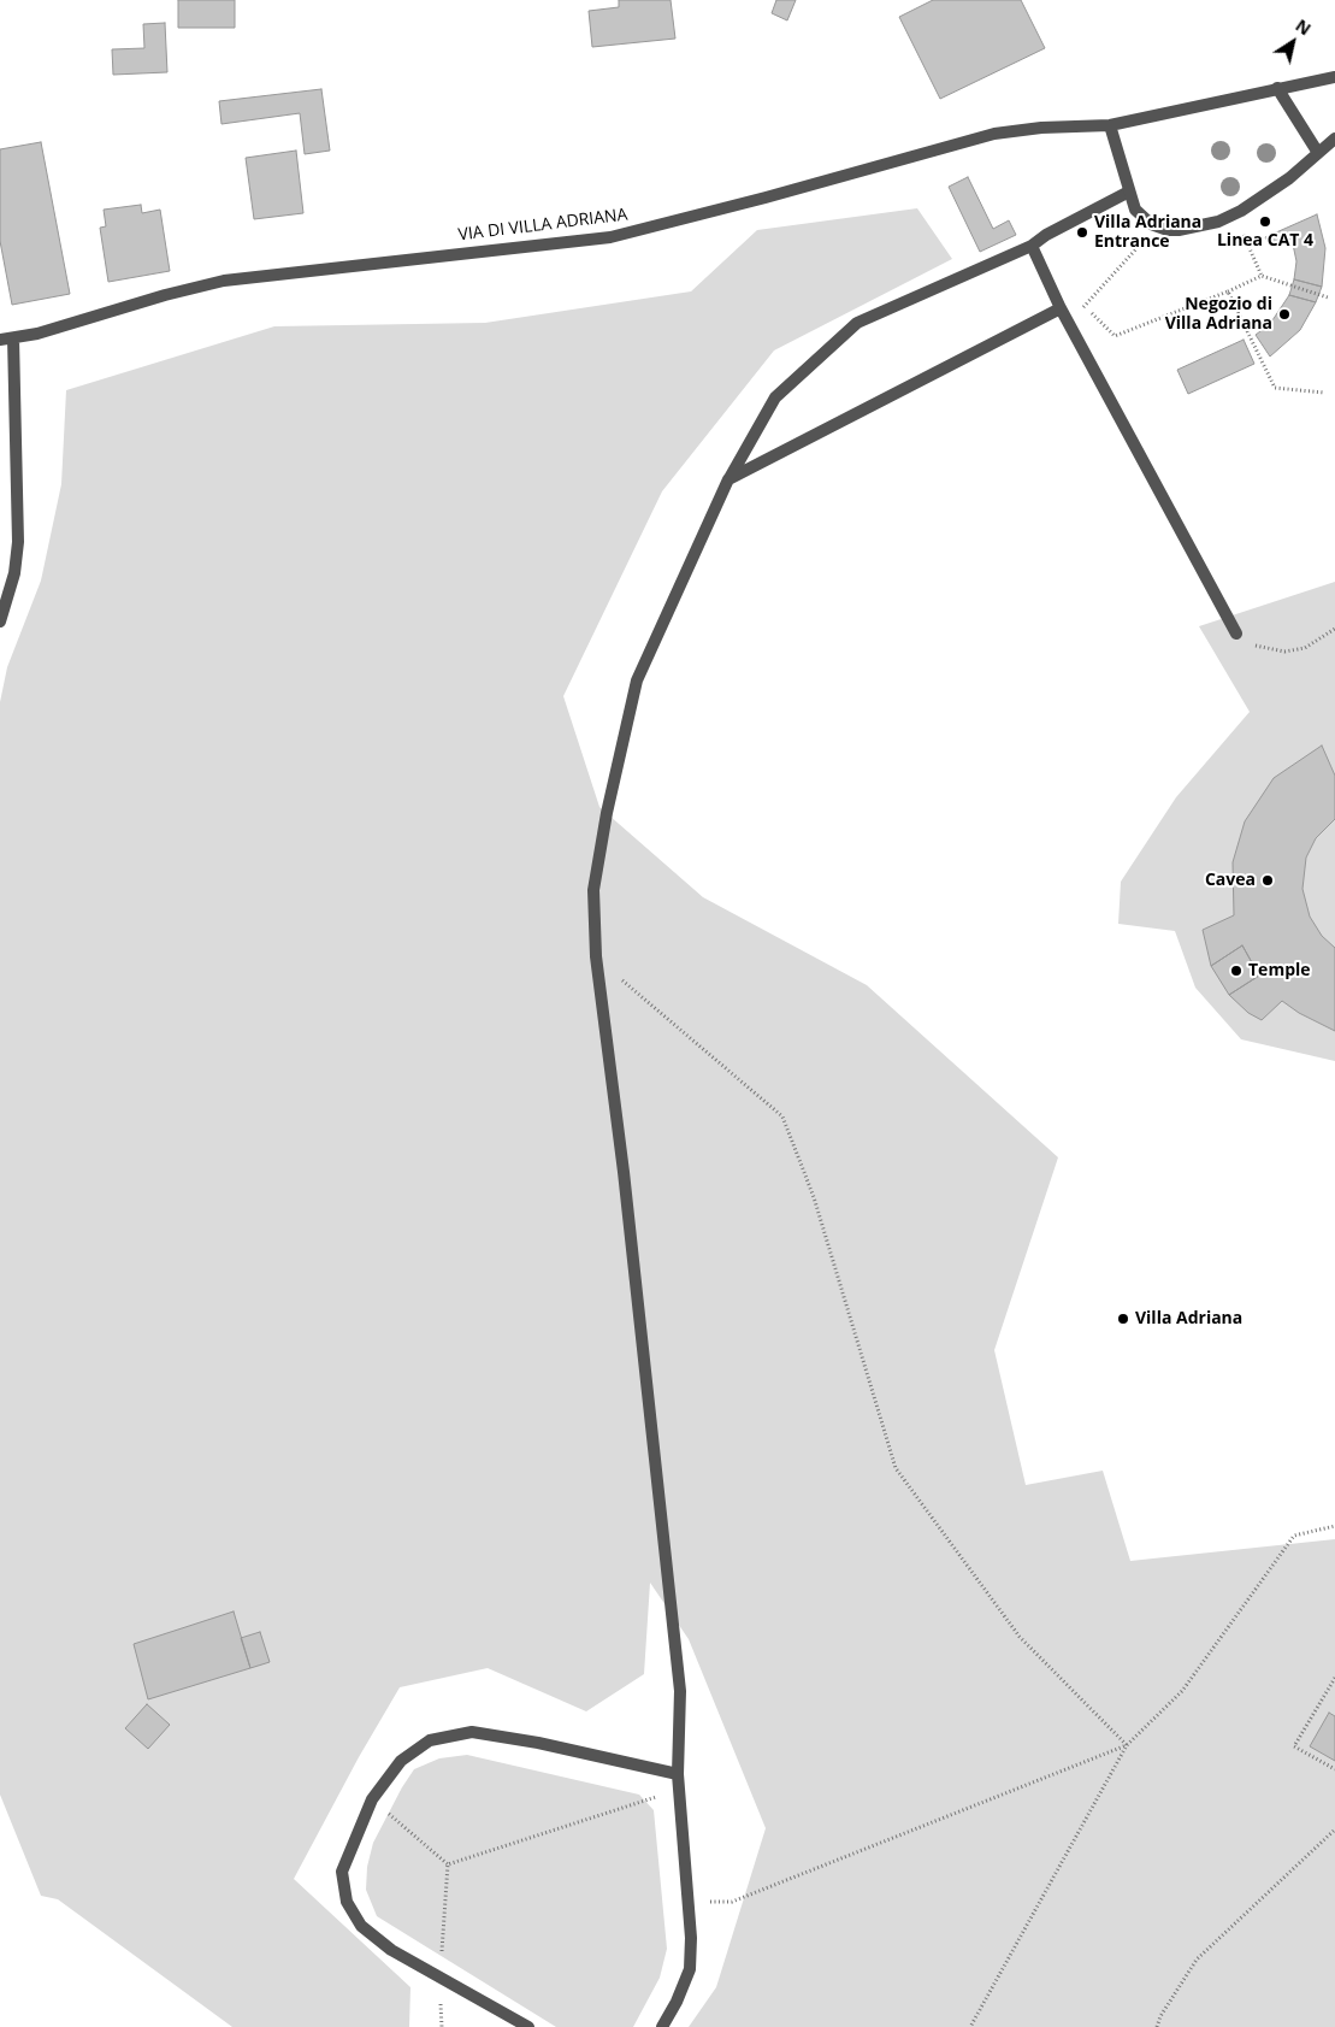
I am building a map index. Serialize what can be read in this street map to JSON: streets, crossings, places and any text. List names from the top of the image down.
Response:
{
  "streets": {
    "street": ["VIA DI VILLA ADRIANA"]
  },
  "places": [
    "Linea CAT 4",
    "Villa Adriana Entrance",
    "Negozio di Villa Adriana",
    "Cavea",
    "Temple",
    "Villa Adriana"
  ],
  "north": "top right"
}
